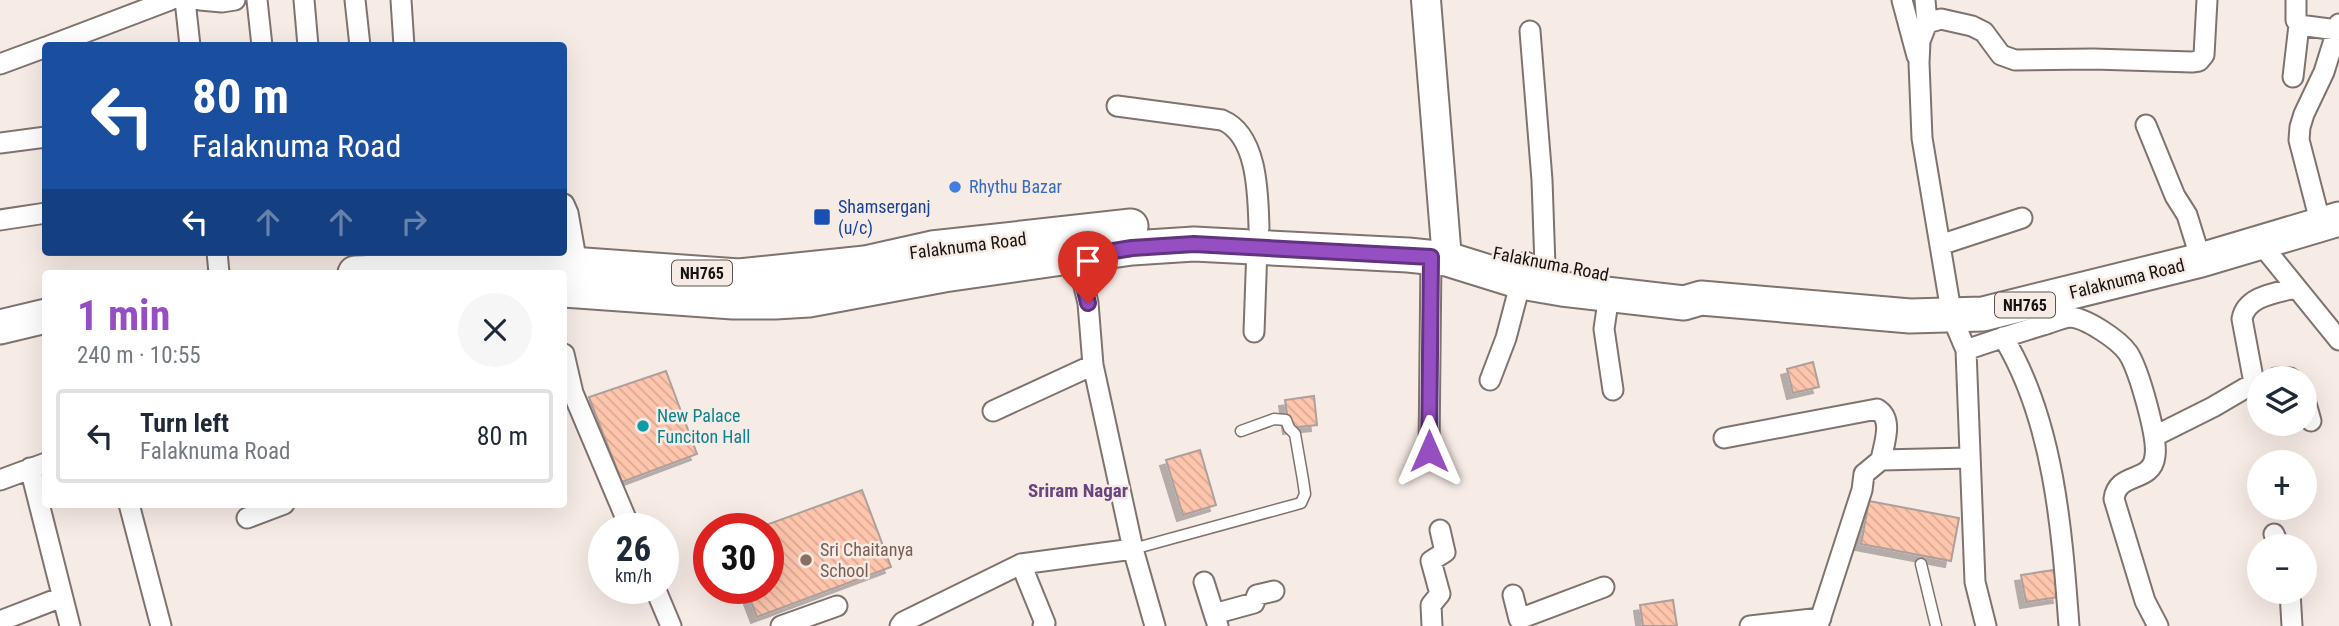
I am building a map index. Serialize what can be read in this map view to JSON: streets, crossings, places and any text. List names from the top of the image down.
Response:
{
  "streets": {
    "highway": ["Falaknuma Road", "NH765"]
  },
  "districts": ["Sriram Nagar"],
  "places": {
    "other": ["Rhythu Bazar", "New Palace Funciton Hall", "Sri Chaitanya School"],
    "transit": ["Shamserganj (u/c)"]
  },
  "page": {
    "turn": ["80 m", "Falaknuma Road"],
    "heading": ["1 min", "240 m · 10:55"],
    "map_buttons": ["+", "−"],
    "list": [
      {
        "name": "Turn left",
        "note": "Falaknuma Road",
        "value": "80 m"
      }
    ],
    "speed": "26 km/h",
    "limit": "30"
  }
}
